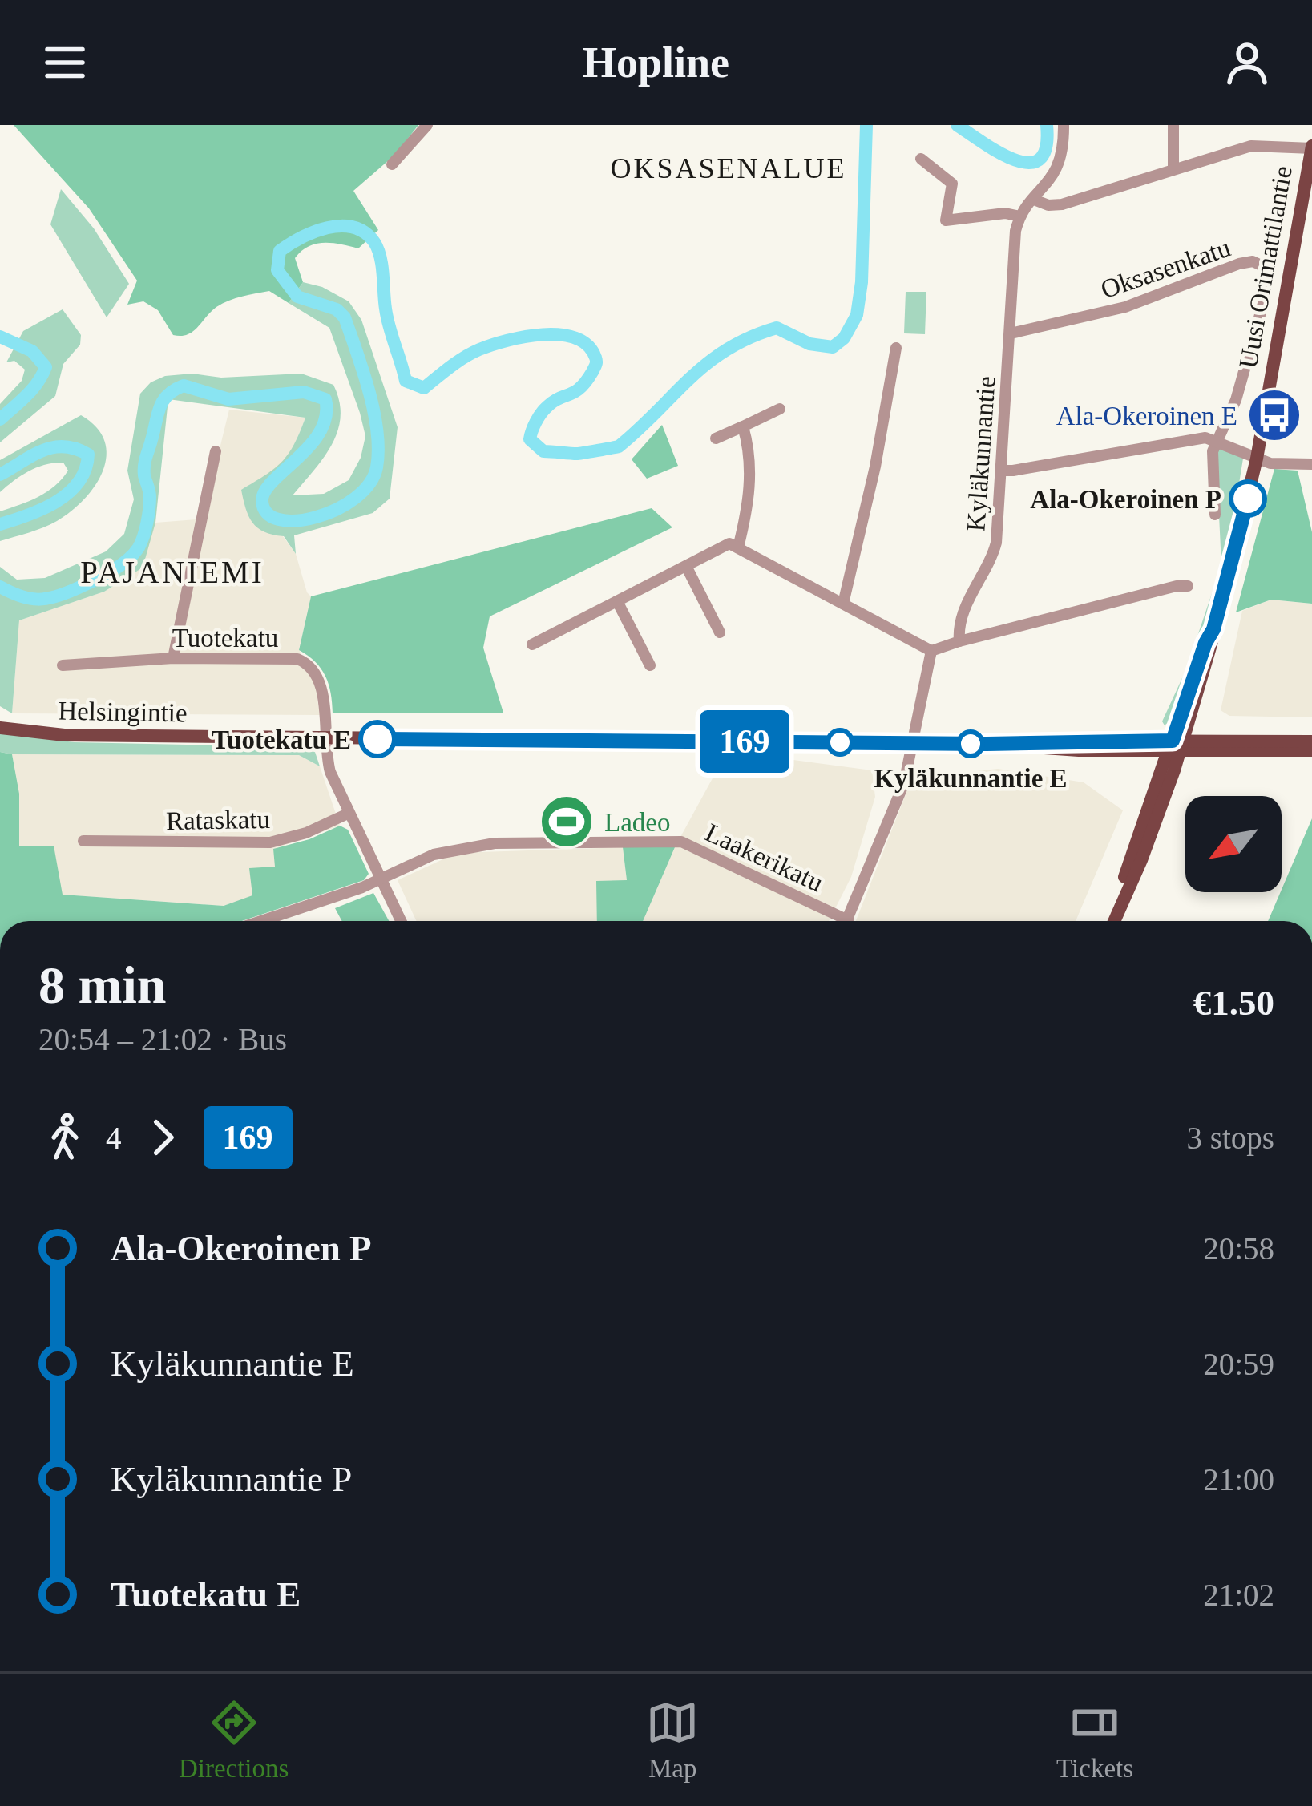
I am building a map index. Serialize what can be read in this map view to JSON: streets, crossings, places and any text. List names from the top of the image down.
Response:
{
  "streets": {
    "main road": ["Uusi Orimattilantie", "Helsingintie"],
    "street": [
      "Oksasenkatu",
      "Kyläkunnantie",
      "Tuotekatu",
      "Rataskatu",
      "Laakerikatu"
    ]
  },
  "crossings": [
    ["Uusi Orimattilantie", "Helsingintie"],
    ["Oksasenkatu", "Kyläkunnantie"],
    ["Tuotekatu", "Helsingintie"]
  ],
  "districts": ["OKSASENALUE", "PAJANIEMI"],
  "places": {
    "bus stop": ["Ala-Okeroinen E"],
    "other": ["Ala-Okeroinen P", "Tuotekatu E", "Kyläkunnantie E"],
    "sports": ["Ladeo"]
  },
  "lines": ["bus line 169"],
  "north": "bottom left",
  "page": {
    "header": "Hopline",
    "on_map": "169",
    "heading": ["8 min", "20:54 – 21:02 · Bus", "€1.50"],
    "legs": ["4", "169", "3 stops"],
    "list": [
      {
        "name": "Ala-Okeroinen P",
        "value": "20:58"
      },
      {
        "name": "Kyläkunnantie E",
        "value": "20:59"
      },
      {
        "name": "Kyläkunnantie P",
        "value": "21:00"
      },
      {
        "name": "Tuotekatu E",
        "value": "21:02"
      }
    ],
    "tabs": ["Directions", "Map", "Tickets"]
  }
}
